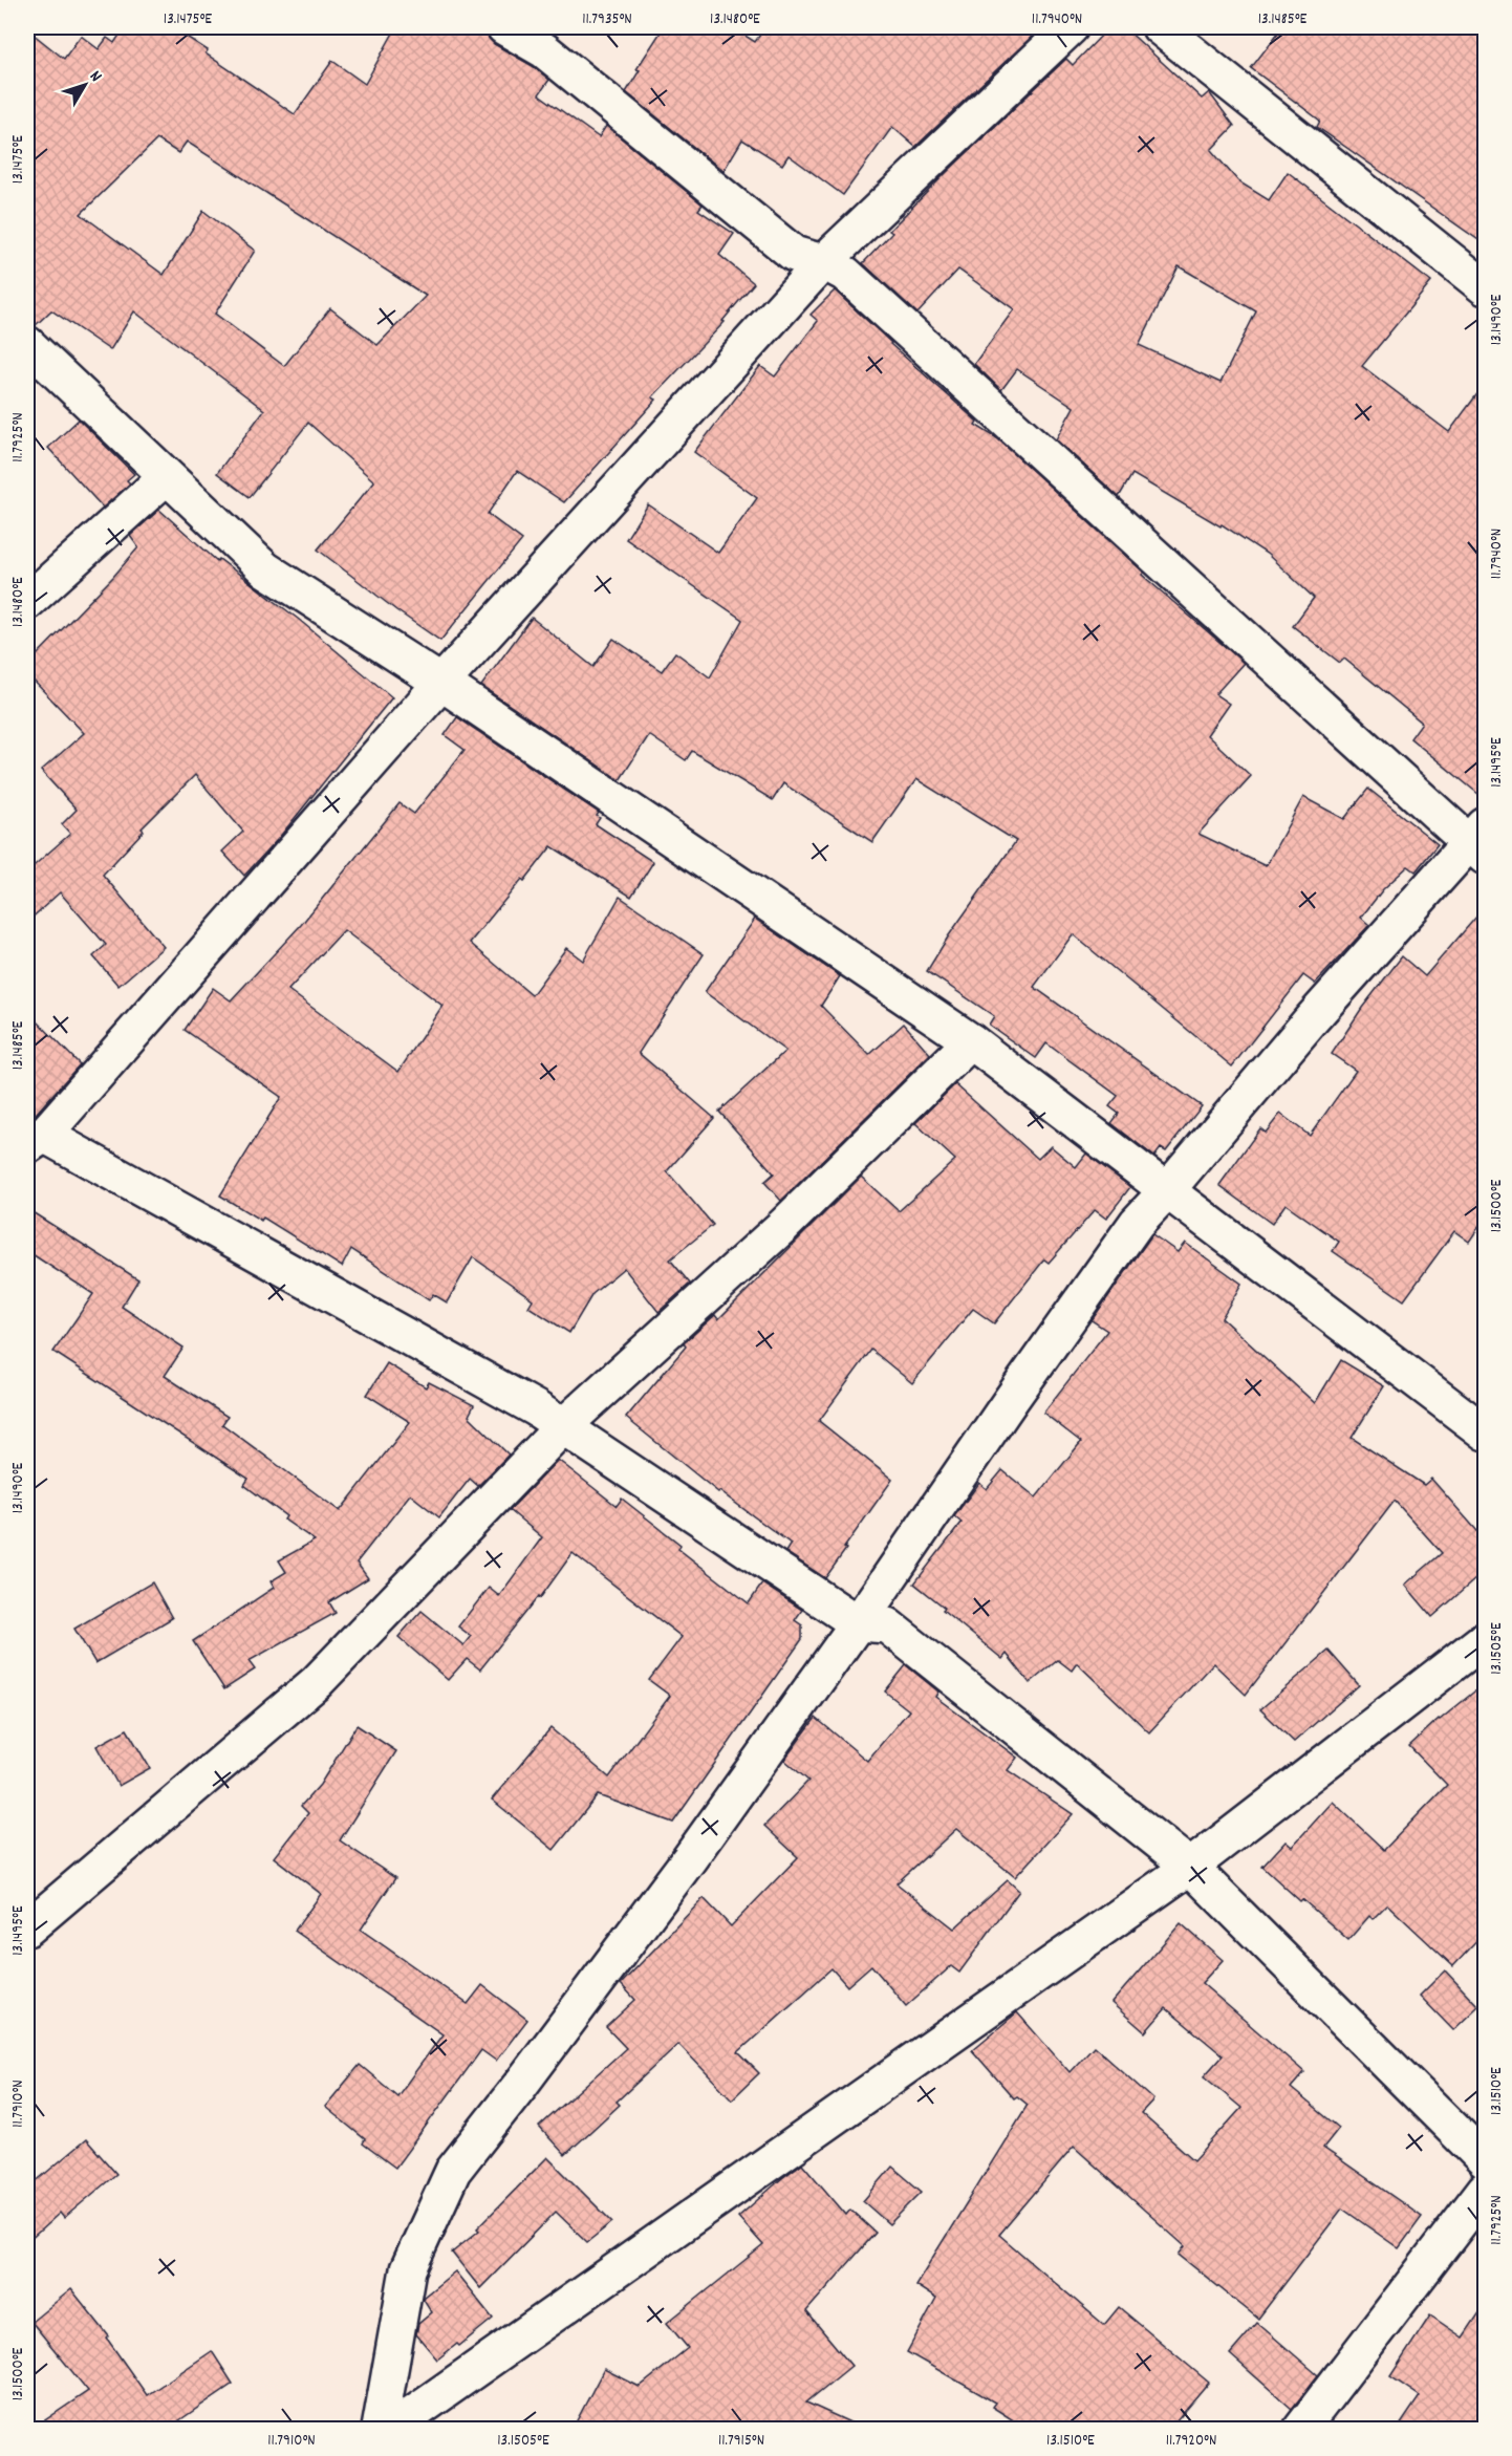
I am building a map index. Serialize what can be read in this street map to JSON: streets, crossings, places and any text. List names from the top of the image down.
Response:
{
  "north": "top right",
  "coordinates": [
    "13.1475°E",
    "11.7935°N",
    "13.1480°E",
    "11.7940°N",
    "13.1485°E",
    "13.1490°E",
    "11.7925°N",
    "13.1495°E",
    "13.1500°E",
    "13.1505°E",
    "13.1510°E",
    "11.7910°N",
    "11.7915°N",
    "11.7920°N"
  ]
}
